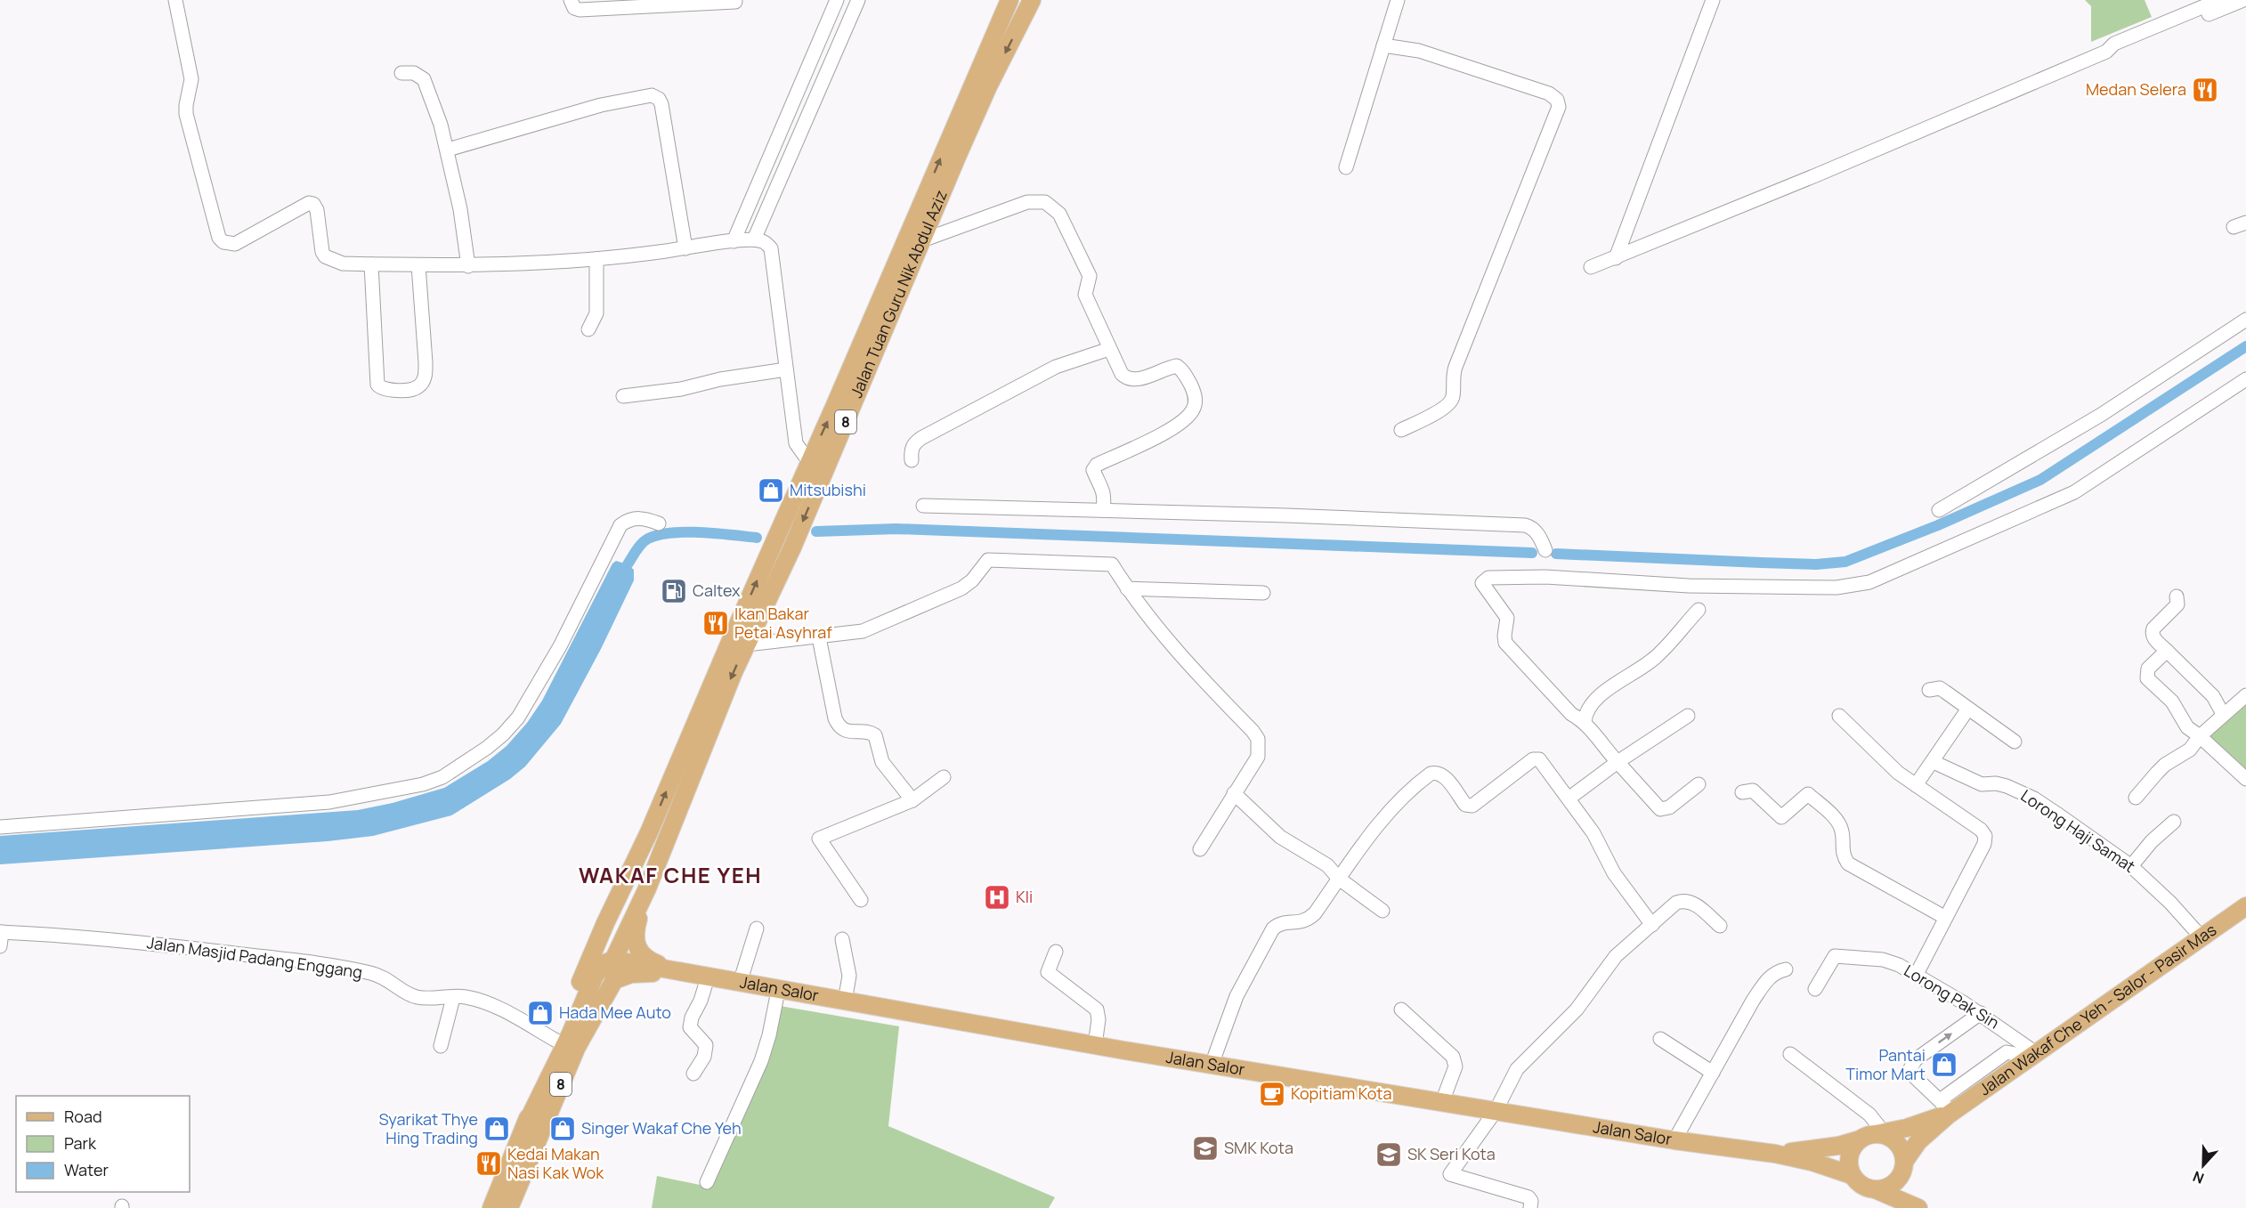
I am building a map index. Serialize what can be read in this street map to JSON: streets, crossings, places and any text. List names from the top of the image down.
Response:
{
  "streets": {
    "main road": [
      "Jalan Tuan Guru Nik Abdul Aziz",
      "8",
      "Jalan Salor",
      "Jalan Wakaf Che Yeh - Salor - Pasir Mas"
    ],
    "street": ["Lorong Haji Samat", "Jalan Masjid Padang Enggang", "Lorong Pak Sin"]
  },
  "crossings": [
    ["Jalan Tuan Guru Nik Abdul Aziz", "Jalan Masjid Padang Enggang"],
    ["Jalan Tuan Guru Nik Abdul Aziz", "Jalan Salor"],
    ["Lorong Haji Samat", "Jalan Wakaf Che Yeh - Salor - Pasir Mas"],
    ["Jalan Salor", "Jalan Wakaf Che Yeh - Salor - Pasir Mas"],
    ["Lorong Pak Sin", "Jalan Wakaf Che Yeh - Salor - Pasir Mas"]
  ],
  "districts": ["WAKAF CHE YEH"],
  "places": {
    "restaurant": ["Medan Selera", "Ikan Bakar Petai Asyhraf", "Kedai Makan Nasi Kak Wok"],
    "shop": [
      "Mitsubishi",
      "Hada Mee Auto",
      "Pantai Timor Mart",
      "Syarikat Thye Hing Trading",
      "Singer Wakaf Che Yeh"
    ],
    "fuel station": ["Caltex"],
    "hospital": ["Kli"],
    "cafe": ["Kopitiam Kota"],
    "school or university": ["SMK Kota", "SK Seri Kota"]
  },
  "legend": ["Road", "Park", "Water"],
  "north": "bottom"
}
